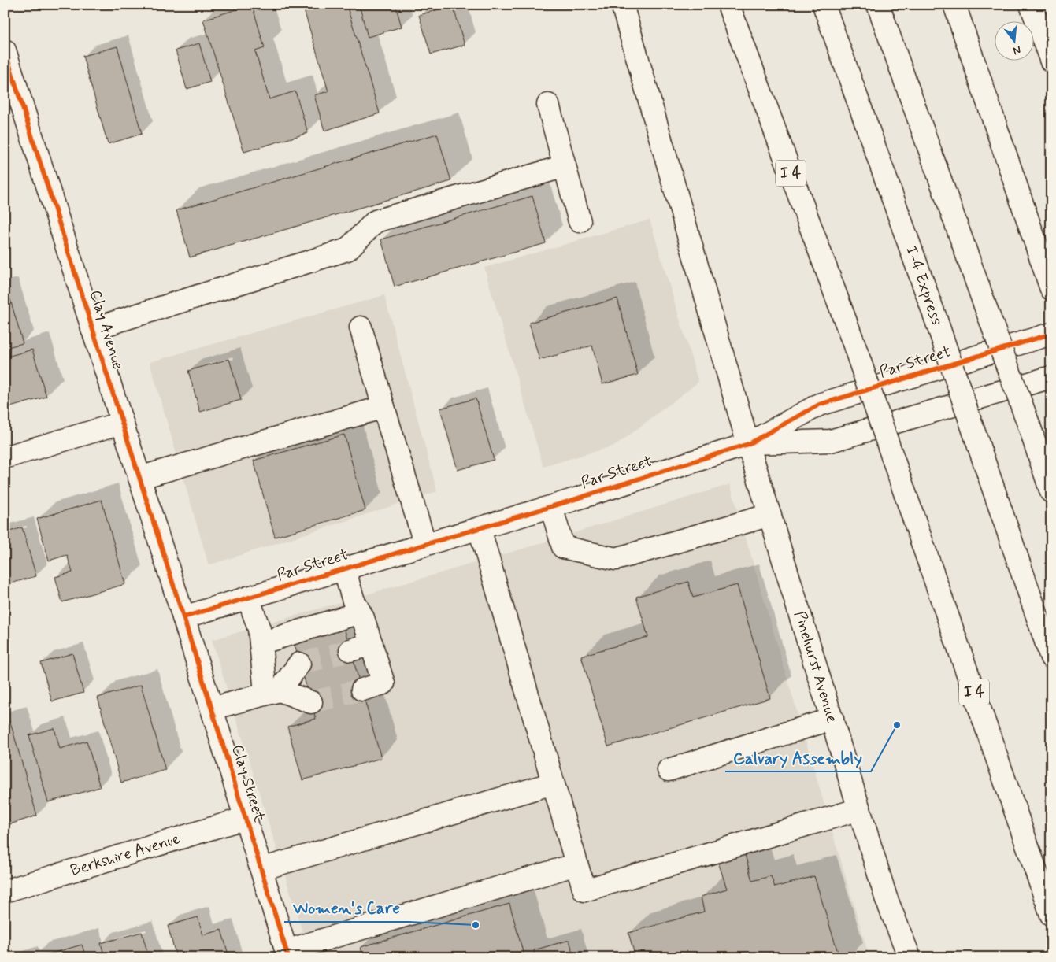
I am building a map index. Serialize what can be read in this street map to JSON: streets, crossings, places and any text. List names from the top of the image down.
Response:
{
  "streets": {
    "main road": [
      "I 4",
      "I-4 Express",
      "Clay Avenue",
      "Par Street",
      "Pinehurst Avenue",
      "Clay Street",
      "Berkshire Avenue"
    ]
  },
  "crossings": [
    ["Clay Avenue", "Par Street"],
    ["Clay Avenue", "Clay Street"],
    ["Par Street", "Pinehurst Avenue"],
    ["Par Street", "Clay Street"],
    ["Clay Street", "Berkshire Avenue"]
  ],
  "places": ["Calvary Assembly", "Women's Care"],
  "north": "bottom"
}
